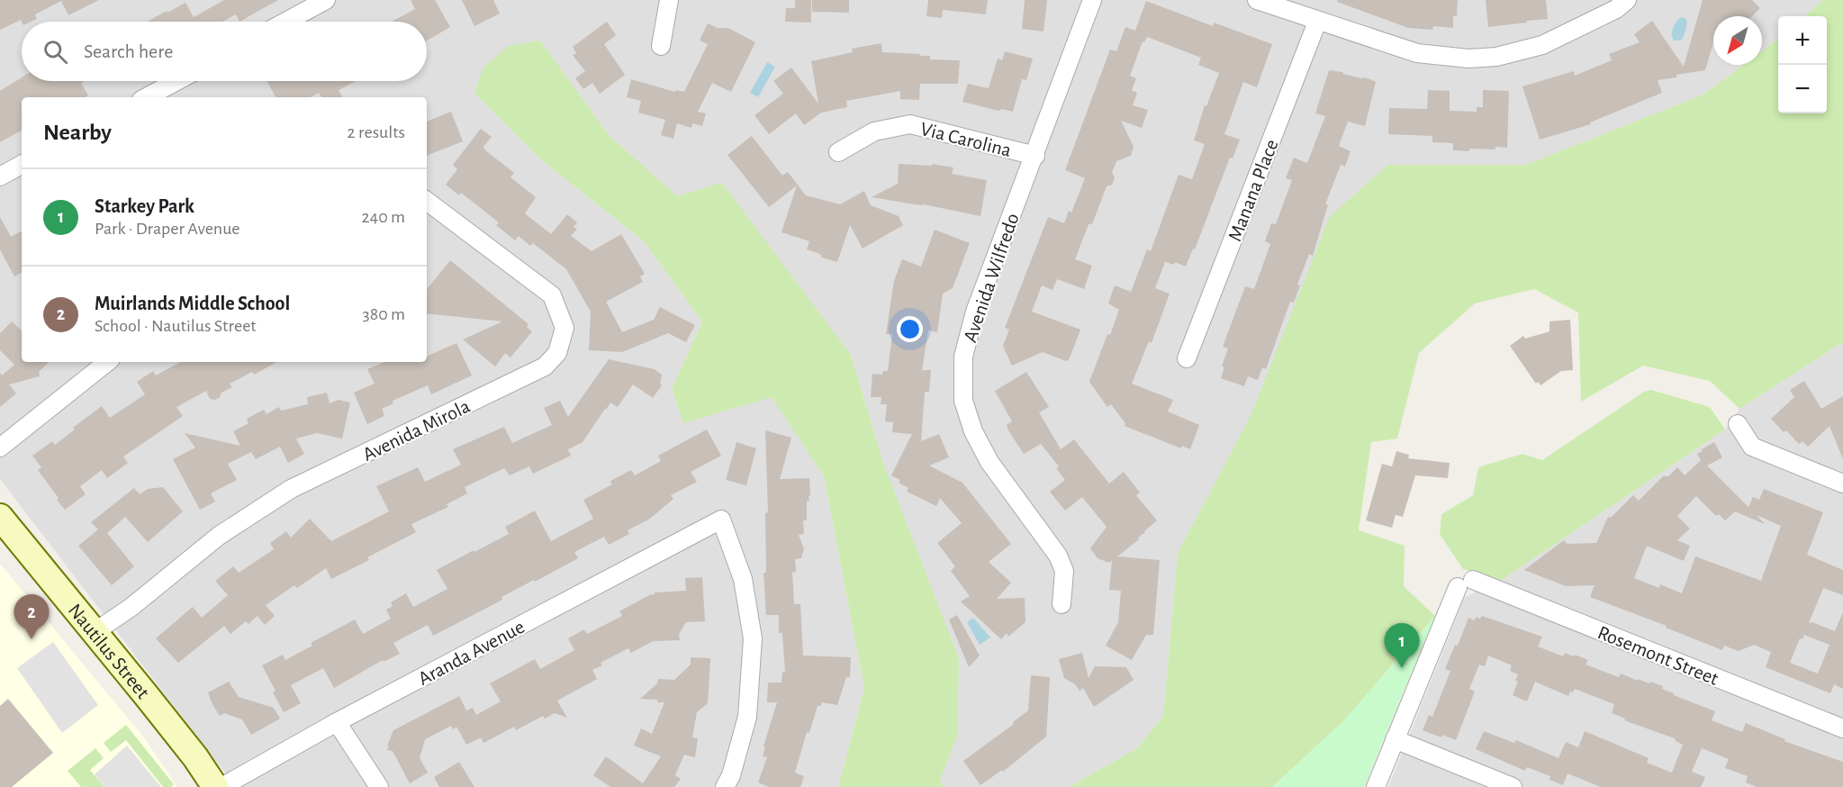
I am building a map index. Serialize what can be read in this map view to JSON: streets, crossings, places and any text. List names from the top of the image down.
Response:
{
  "streets": {
    "main road": ["Nautilus Street"],
    "street": [
      "Via Carolina",
      "Manana Place",
      "Avenida Wilfredo",
      "Avenida Mirola",
      "Aranda Avenue",
      "Rosemont Street"
    ]
  },
  "crossings": [
    ["Via Carolina", "Avenida Wilfredo"],
    ["Avenida Mirola", "Nautilus Street"]
  ],
  "north": "bottom left",
  "page": {
    "map_buttons": ["+", "−"],
    "search": "Search here",
    "heading": ["Nearby", "2 results"],
    "list": [
      {
        "mark": "1",
        "name": "Starkey Park",
        "note": "Park · Draper Avenue",
        "value": "240 m"
      },
      {
        "mark": "2",
        "name": "Muirlands Middle School",
        "note": "School · Nautilus Street",
        "value": "380 m"
      }
    ],
    "pins": ["2", "1"]
  }
}
